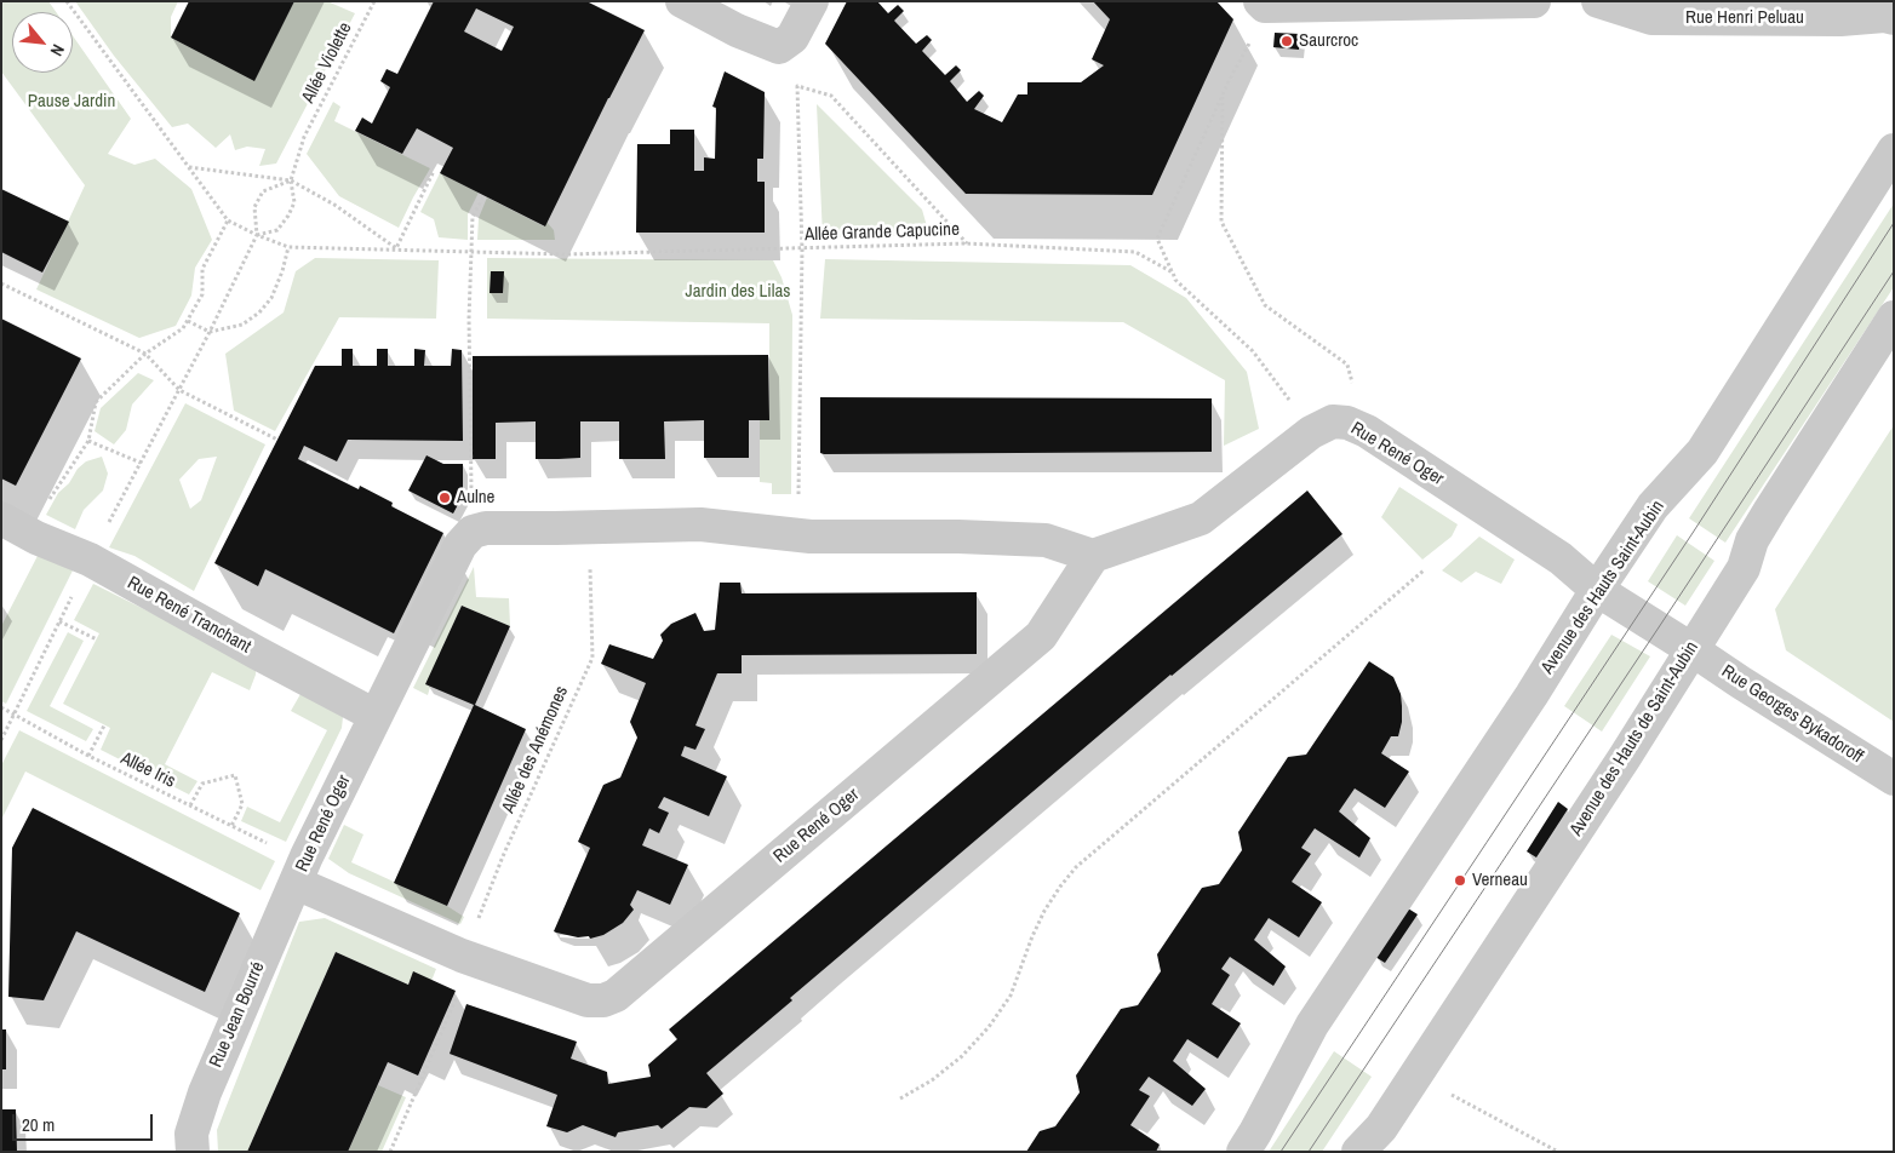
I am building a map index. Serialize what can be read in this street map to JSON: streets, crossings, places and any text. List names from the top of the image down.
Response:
{
  "streets": {
    "street": [
      "Rue Henri Peluau",
      "Rue René Oger",
      "Avenue des Hauts Saint-Aubin",
      "Rue René Tranchant",
      "Rue Georges Bykadoroff",
      "Avenue des Hauts de Saint-Aubin",
      "Rue Jean Bourré"
    ],
    "path": [
      "Allée Violette",
      "Allée Grande Capucine",
      "Allée des Anémones",
      "Allée Iris"
    ]
  },
  "crossings": [
    ["Allée Violette", "Allée Grande Capucine"],
    ["Rue René Oger", "Avenue des Hauts Saint-Aubin"],
    ["Rue René Oger", "Rue René Tranchant"],
    ["Rue René Oger", "Rue Georges Bykadoroff"],
    ["Rue René Oger", "Rue Jean Bourré"],
    ["Avenue des Hauts Saint-Aubin", "Rue Georges Bykadoroff"],
    ["Rue Georges Bykadoroff", "Avenue des Hauts de Saint-Aubin"]
  ],
  "parks": ["Pause Jardin", "Jardin des Lilas"],
  "places": ["Saurcroc", "Aulne", "Verneau"],
  "scale_bar": "20 m",
  "north": "bottom right"
}
